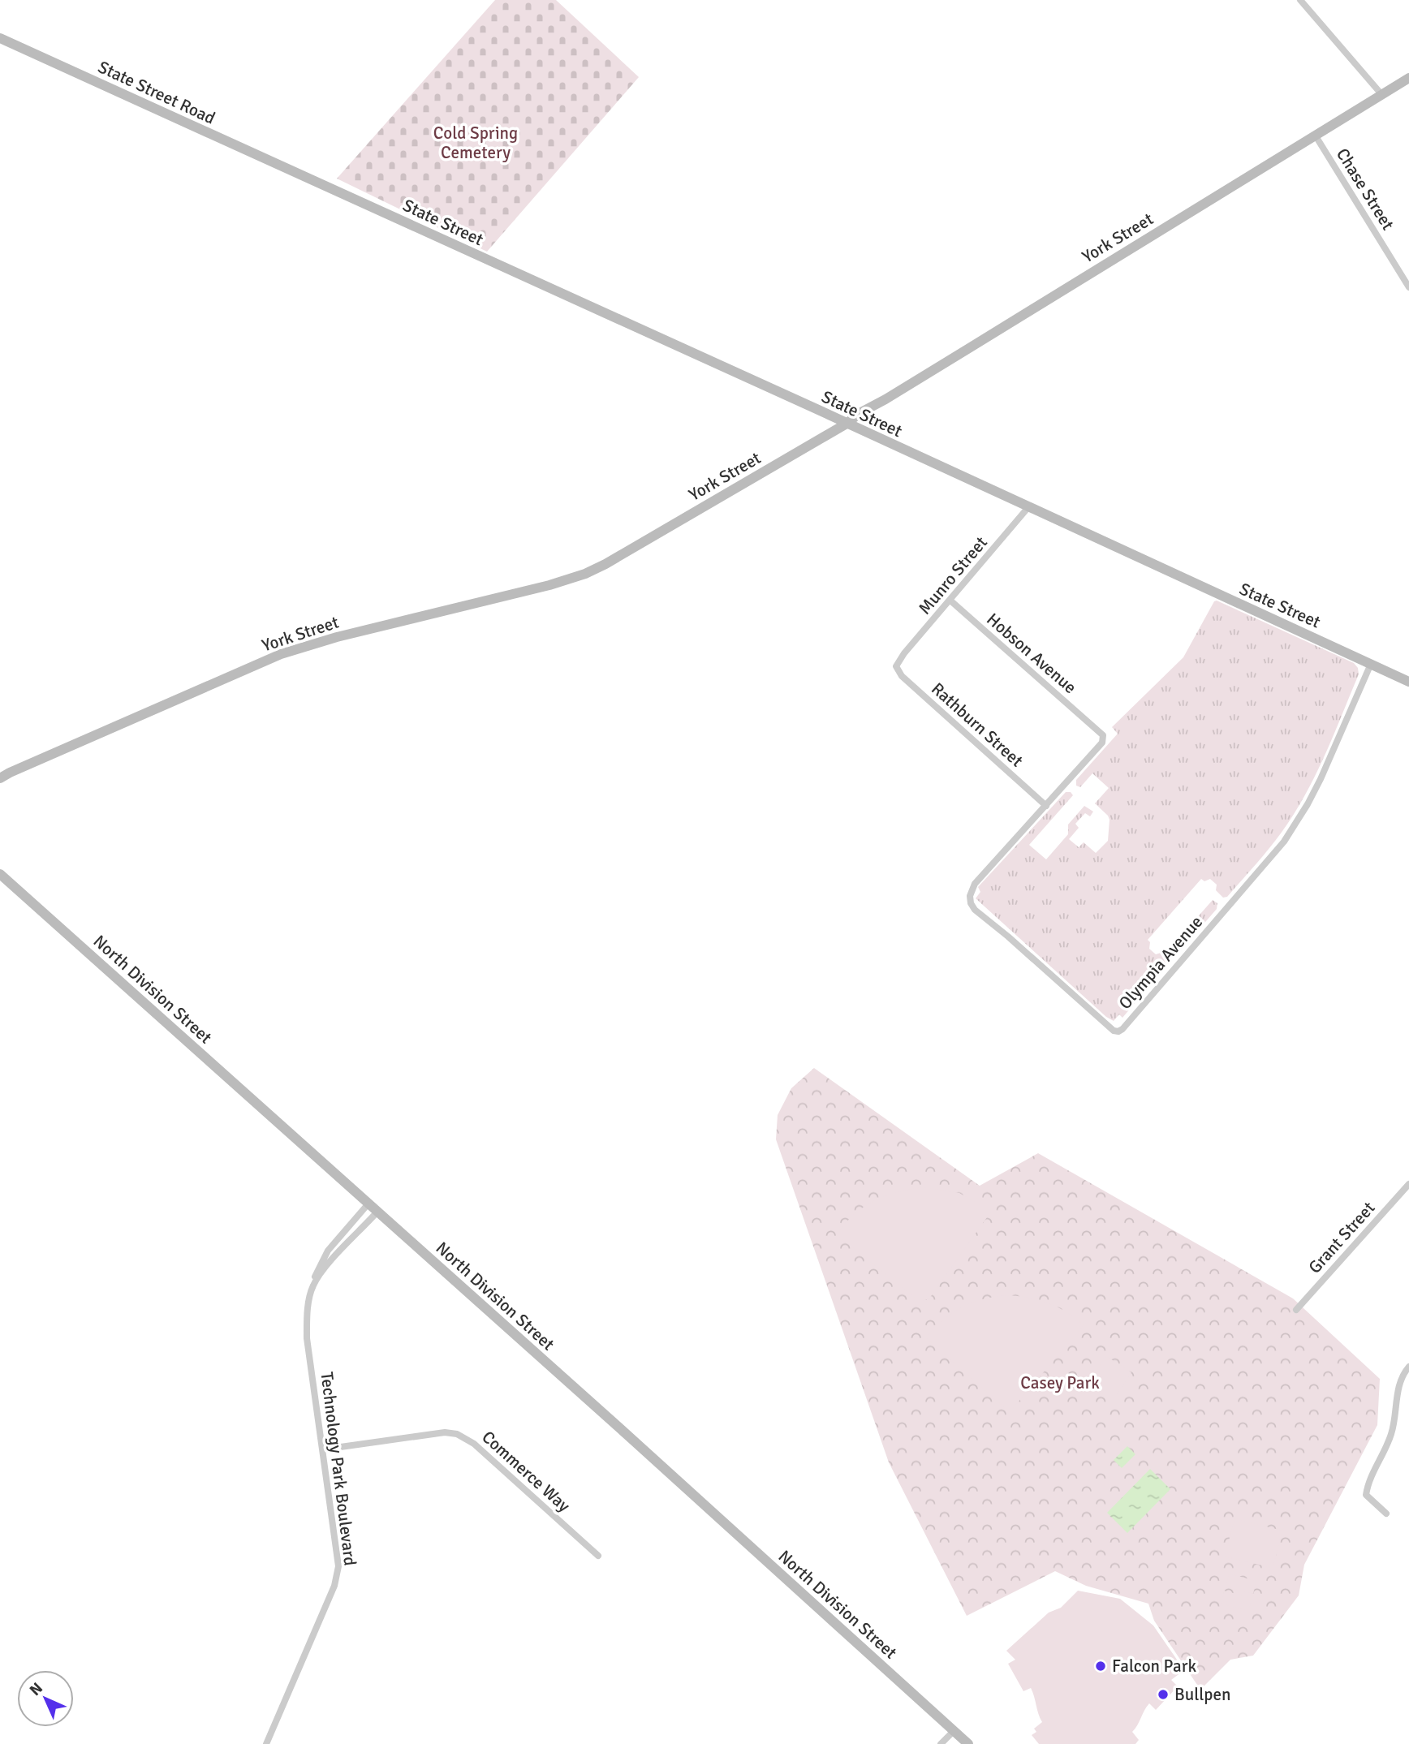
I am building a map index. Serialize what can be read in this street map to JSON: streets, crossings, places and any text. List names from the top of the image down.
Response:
{
  "streets": {
    "street": [
      "State Street Road",
      "Chase Street",
      "State Street",
      "York Street",
      "Munro Street",
      "Hobson Avenue",
      "Rathburn Street",
      "Olympia Avenue",
      "North Division Street",
      "Grant Street",
      "Technology Park Boulevard",
      "Commerce Way"
    ]
  },
  "crossings": [
    ["State Street Road", "State Street"],
    ["Chase Street", "York Street"],
    ["State Street", "York Street"],
    ["State Street", "Munro Street"],
    ["State Street", "Olympia Avenue"],
    ["Munro Street", "Hobson Avenue"],
    ["Munro Street", "Rathburn Street"],
    ["Hobson Avenue", "Olympia Avenue"],
    ["Rathburn Street", "Olympia Avenue"],
    ["North Division Street", "Technology Park Boulevard"],
    ["Technology Park Boulevard", "Commerce Way"]
  ],
  "parks": ["Cold Spring Cemetery", "Casey Park"],
  "places": ["Falcon Park", "Bullpen"],
  "north": "top left"
}
